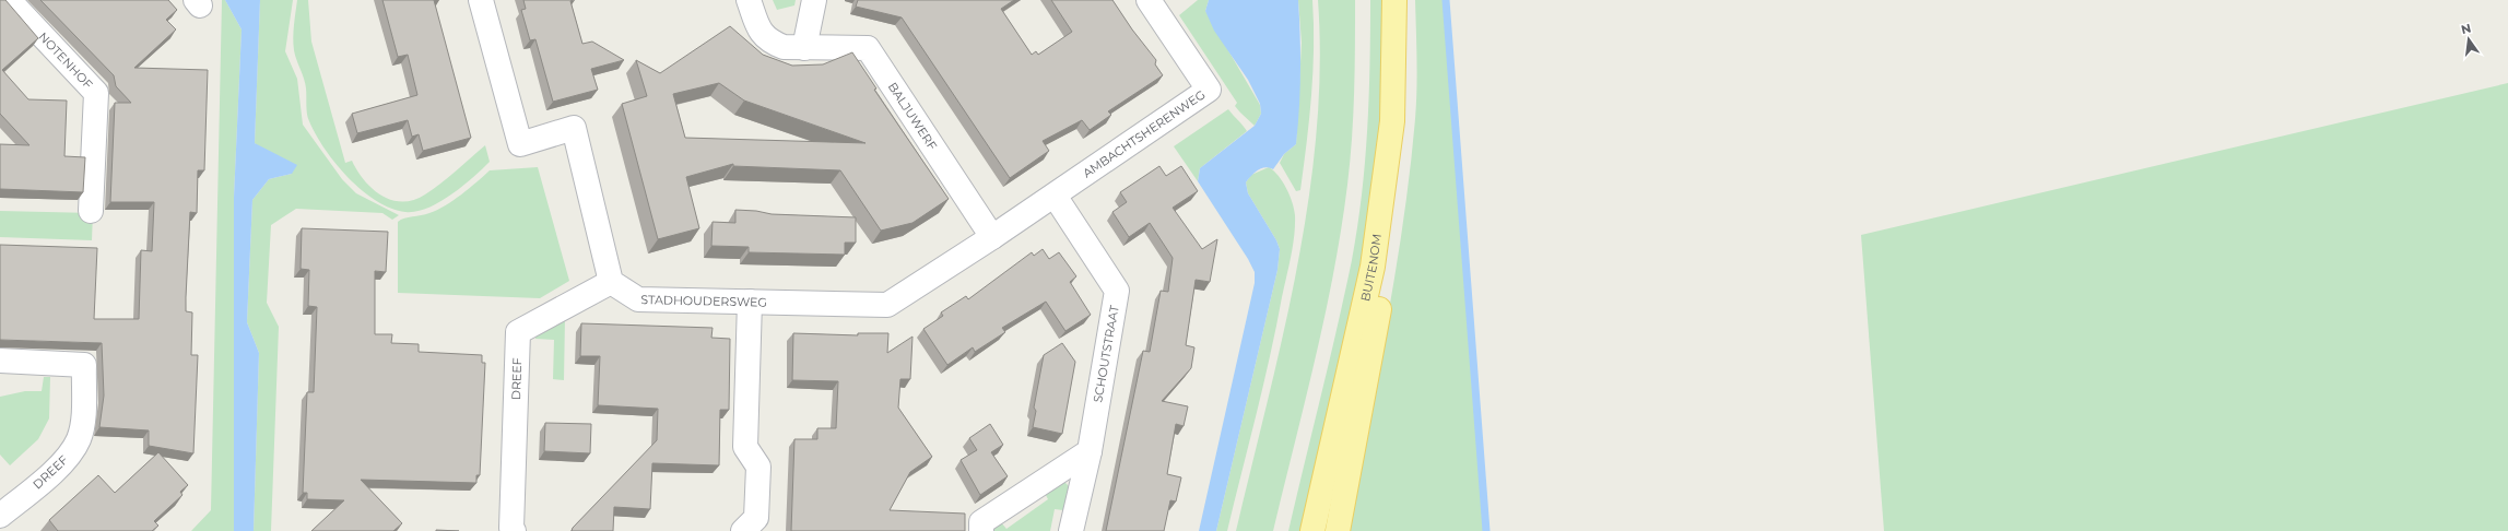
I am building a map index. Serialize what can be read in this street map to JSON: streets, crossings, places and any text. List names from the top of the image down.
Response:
{
  "streets": {
    "main road": ["BUITENOM"],
    "street": [
      "NOTENHOF",
      "BALJUWERF",
      "AMBACHTSHERENWEG",
      "STADHOUDERSWEG",
      "SCHOUTSTRAAT",
      "DREEF"
    ]
  },
  "crossings": [
    ["BALJUWERF", "STADHOUDERSWEG"],
    ["AMBACHTSHERENWEG", "STADHOUDERSWEG"],
    ["AMBACHTSHERENWEG", "SCHOUTSTRAAT"],
    ["STADHOUDERSWEG", "SCHOUTSTRAAT"],
    ["STADHOUDERSWEG", "DREEF"]
  ],
  "north": "top"
}
